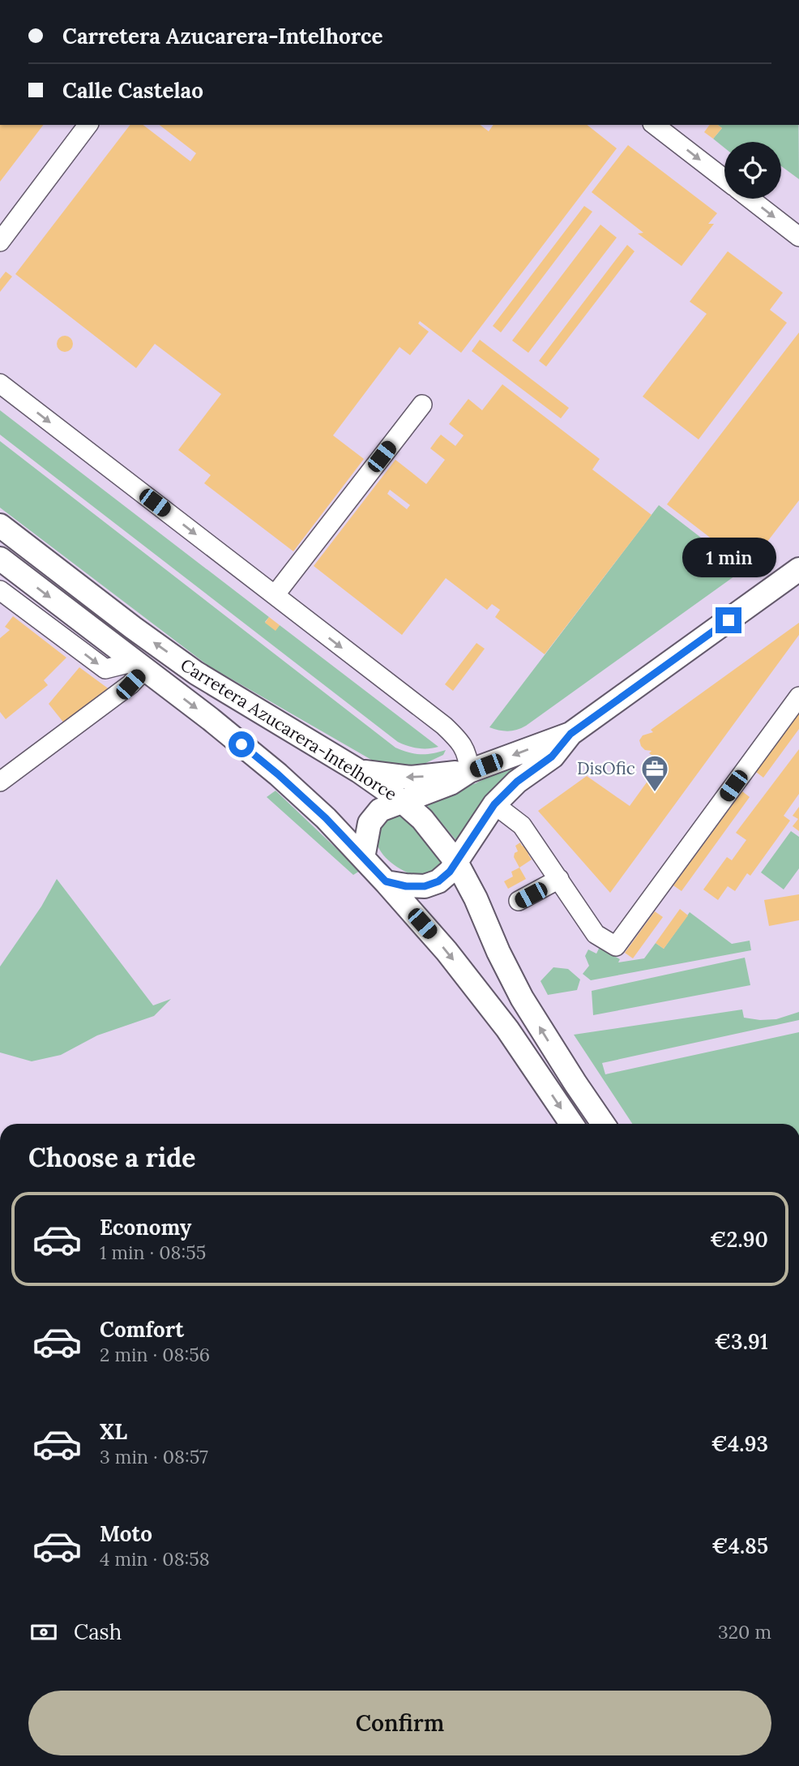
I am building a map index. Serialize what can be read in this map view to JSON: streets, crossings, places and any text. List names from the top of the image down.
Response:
{
  "streets": {
    "main road": ["Carretera Azucarera-Intelhorce"]
  },
  "places": {
    "office": ["DisOfic"]
  },
  "page": {
    "banner": ["Carretera Azucarera-Intelhorce", "Calle Castelao"],
    "bubble": "1 min",
    "heading": "Choose a ride",
    "list": [
      {
        "name": "Economy",
        "note": "1 min · 08:55",
        "value": "€2.90"
      },
      {
        "name": "Comfort",
        "note": "2 min · 08:56",
        "value": "€3.91"
      },
      {
        "name": "XL",
        "note": "3 min · 08:57",
        "value": "€4.93"
      },
      {
        "name": "Moto",
        "note": "4 min · 08:58",
        "value": "€4.85"
      }
    ],
    "pay": ["Cash", "320 m"],
    "buttons": "Confirm"
  }
}
